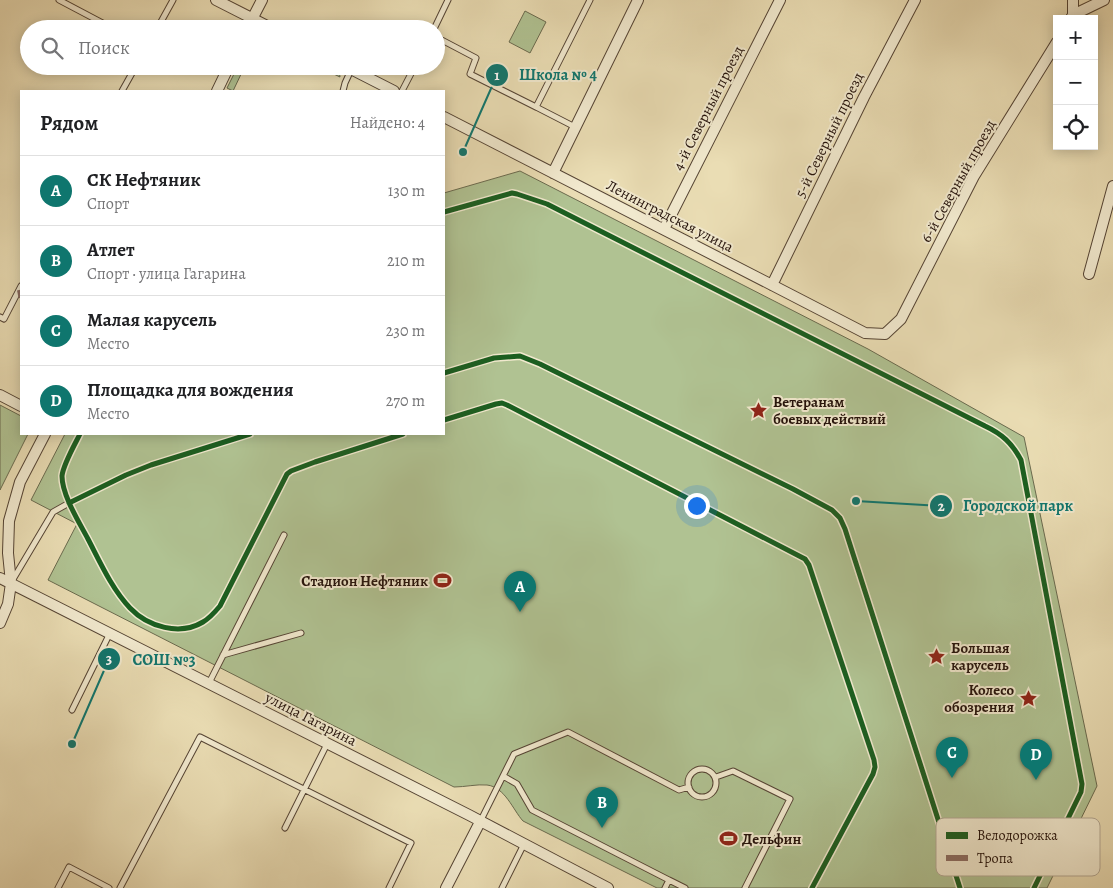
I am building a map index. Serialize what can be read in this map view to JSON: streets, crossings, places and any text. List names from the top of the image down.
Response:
{
  "streets": {
    "street": [
      "4-й Северный проезд",
      "5-й Северный проезд",
      "6-й Северный проезд",
      "Ленинградская улица",
      "улица Гагарина"
    ]
  },
  "crossings": [
    ["4-й Северный проезд", "Ленинградская улица"],
    ["5-й Северный проезд", "Ленинградская улица"],
    ["6-й Северный проезд", "Ленинградская улица"]
  ],
  "places": {
    "other": ["Школа № 4", "Городской парк", "СОШ №3"],
    "place": ["Ветеранам боевых действий", "Большая карусель", "Колесо обозрения"],
    "sports": ["Стадион Нефтяник", "Дельфин"]
  },
  "legend": ["Велодорожка", "Тропа"],
  "page": {
    "map_buttons": ["+", "−"],
    "search": "Поиск",
    "heading": ["Рядом", "Найдено: 4"],
    "list": [
      {
        "mark": "A",
        "name": "СК Нефтяник",
        "note": "Спорт",
        "value": "130 m"
      },
      {
        "mark": "B",
        "name": "Атлет",
        "note": "Спорт · улица Гагарина",
        "value": "210 m"
      },
      {
        "mark": "C",
        "name": "Малая карусель",
        "note": "Место",
        "value": "230 m"
      },
      {
        "mark": "D",
        "name": "Площадка для вождения",
        "note": "Место",
        "value": "270 m"
      }
    ],
    "pins": [
      "A",
      "C",
      "D",
      "B"
    ]
  }
}
